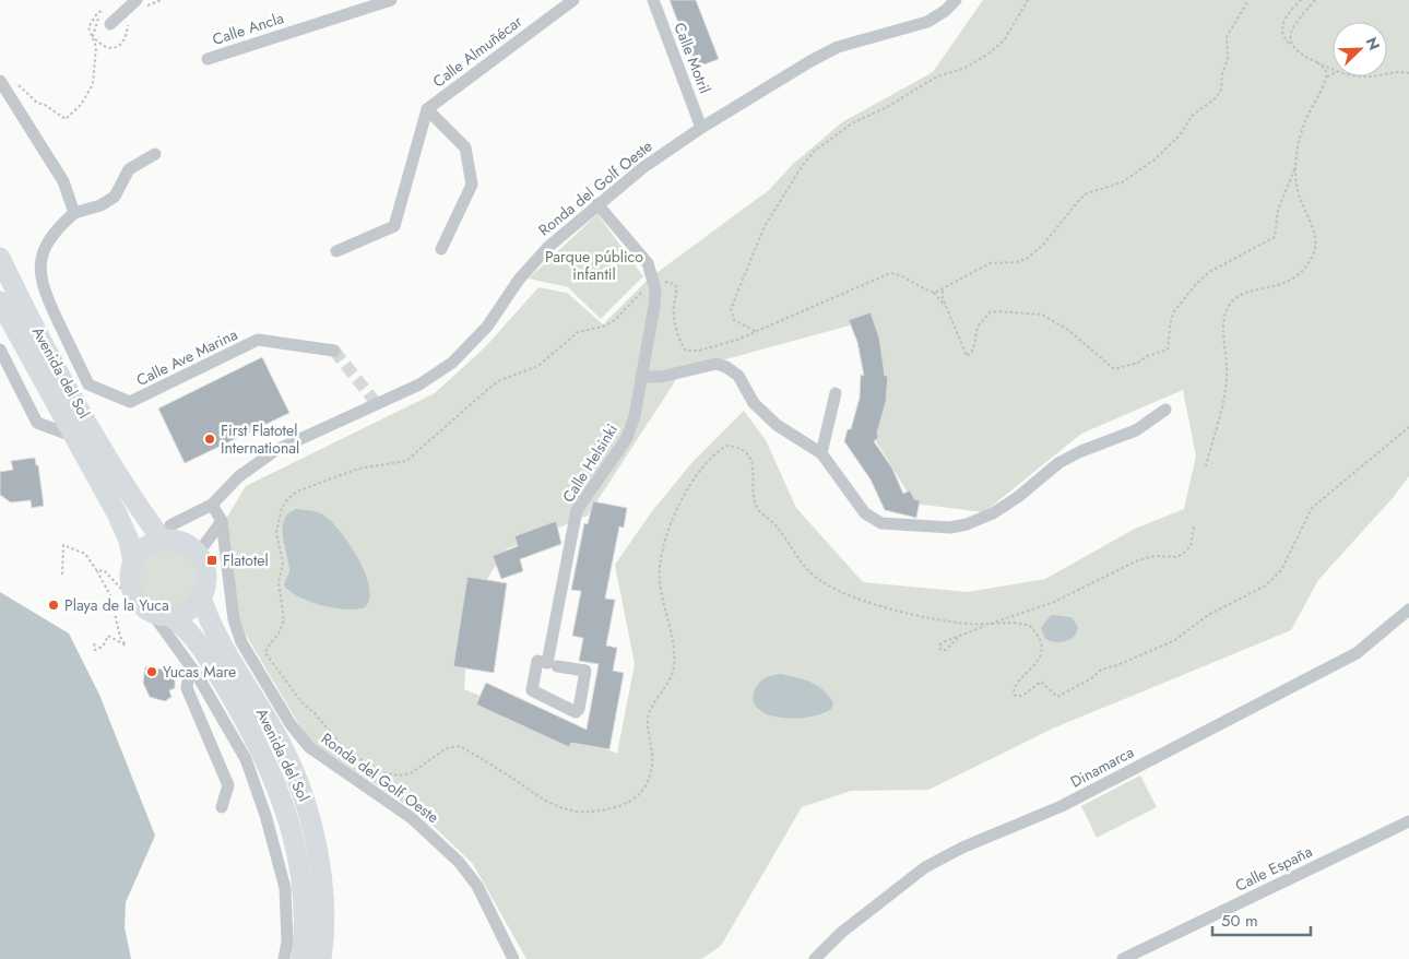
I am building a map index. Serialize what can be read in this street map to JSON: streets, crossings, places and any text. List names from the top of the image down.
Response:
{
  "streets": {
    "main road": ["Avenida del Sol"],
    "street": [
      "Calle Ancla",
      "Calle Almuñécar",
      "Calle Motril",
      "Ronda del Golf Oeste",
      "Calle Ave Marina",
      "Calle Helsinki",
      "Dinamarca",
      "Calle España"
    ]
  },
  "crossings": [
    ["Calle Motril", "Ronda del Golf Oeste"],
    ["Ronda del Golf Oeste", "Avenida del Sol"],
    ["Ronda del Golf Oeste", "Calle Helsinki"],
    ["Calle Ave Marina", "Avenida del Sol"]
  ],
  "parks": ["Parque público infantil"],
  "places": {
    "other": ["First Flatotel International", "Playa de la Yuca", "Yucas Mare"],
    "transit": ["Flatotel"]
  },
  "scale_bar": "50 m",
  "north": "top right"
}
